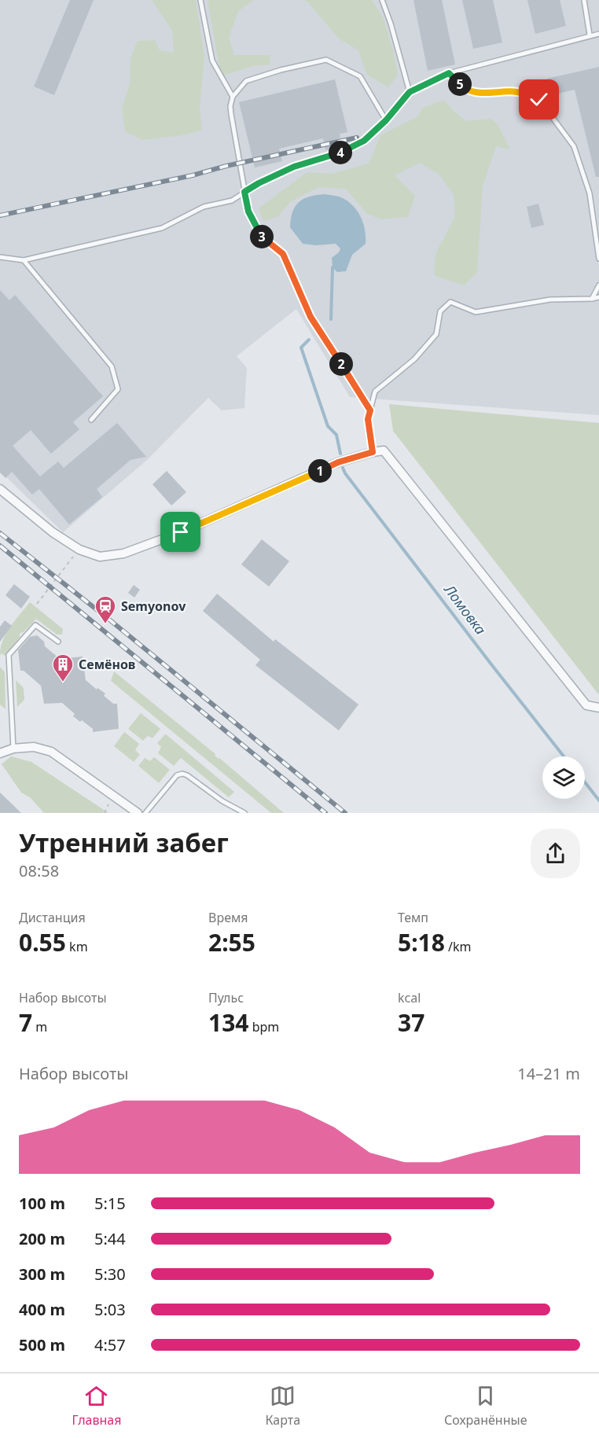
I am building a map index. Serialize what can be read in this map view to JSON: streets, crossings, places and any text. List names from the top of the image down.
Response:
{
  "water": ["Ломовка"],
  "places": {
    "station": ["Semyonov"],
    "building": ["Семёнов"]
  },
  "page": {
    "pins": [
      "5",
      "4",
      "3",
      "2",
      "1"
    ],
    "heading": ["Утренний забег", "08:58"],
    "stats": [
      ["Дистанция", "0.55 km"],
      ["Время", "2:55"],
      ["Темп", "5:18 /km"],
      ["Набор высоты", "7 m"],
      ["Пульс", "134 bpm"],
      ["kcal", "37"]
    ],
    "chart": ["Набор высоты", "14–21 m"],
    "list": [
      {
        "name": "100 m",
        "note": "5:15"
      },
      {
        "name": "200 m",
        "note": "5:44"
      },
      {
        "name": "300 m",
        "note": "5:30"
      },
      {
        "name": "400 m",
        "note": "5:03"
      },
      {
        "name": "500 m",
        "note": "4:57"
      }
    ],
    "tabs": ["Главная", "Карта", "Сохранённые"]
  }
}
